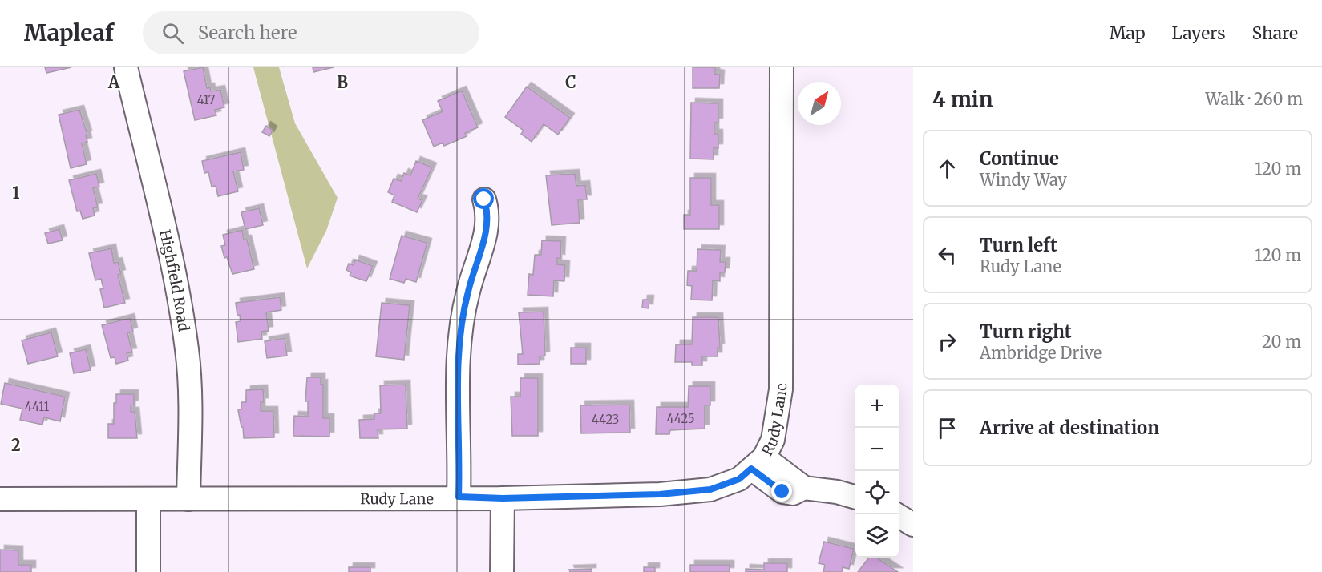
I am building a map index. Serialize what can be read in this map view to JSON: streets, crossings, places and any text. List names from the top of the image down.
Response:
{
  "streets": {
    "street": ["Highfield Road", "Rudy Lane"]
  },
  "crossings": [
    ["Highfield Road", "Rudy Lane"]
  ],
  "house_numbers": [
    "417",
    "4411",
    "4425",
    "4423"
  ],
  "north": "top right",
  "page": {
    "header": "Mapleaf",
    "search": "Search here",
    "nav": ["Map", "Layers", "Share"],
    "heading": ["4 min", "Walk · 260 m"],
    "list": [
      ["Continue", "Windy Way", "120 m"],
      ["Turn left", "Rudy Lane", "120 m"],
      ["Turn right", "Ambridge Drive", "20 m"],
      "Arrive at destination"
    ],
    "map_buttons": ["+", "−"]
  },
  "grid": {
    "columns": ["A", "B", "C"],
    "rows": ["1", "2"]
  }
}
